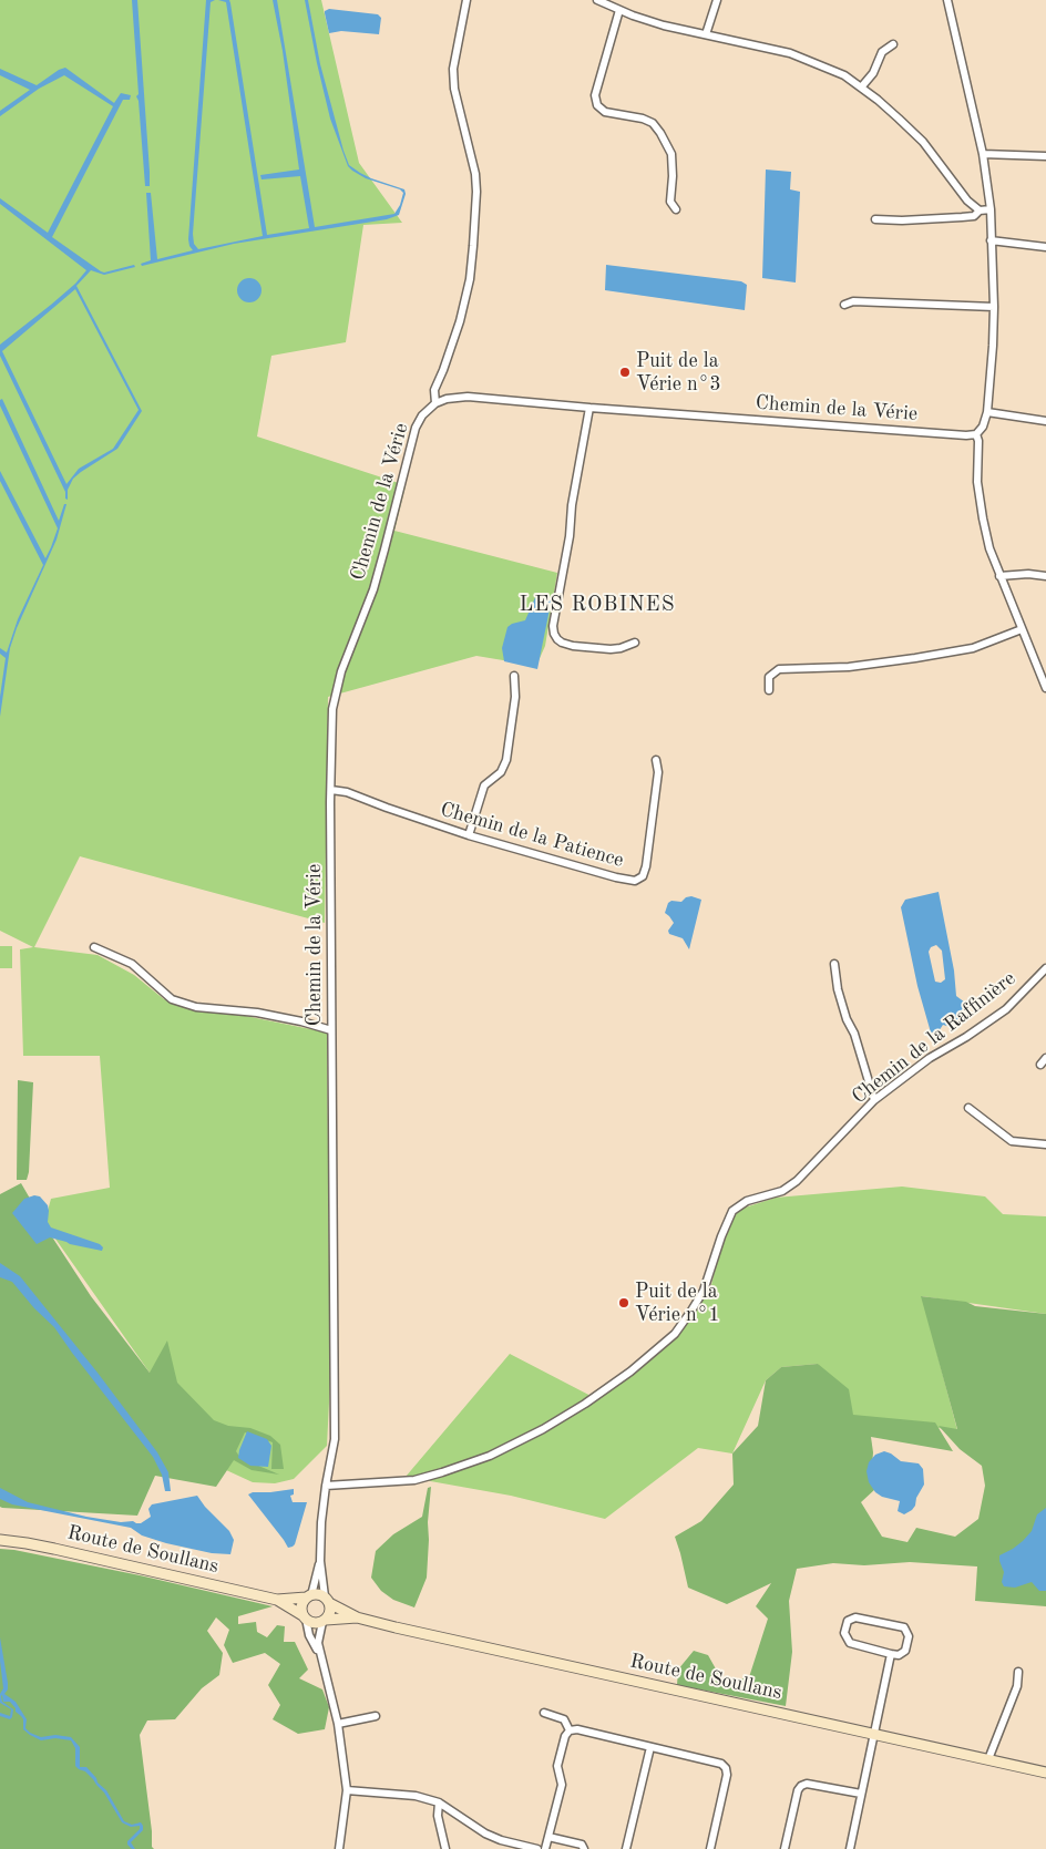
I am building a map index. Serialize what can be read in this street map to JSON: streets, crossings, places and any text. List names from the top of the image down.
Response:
{
  "streets": {
    "main road": ["Route de Soullans"],
    "street": ["Chemin de la Vérie", "Chemin de la Patience", "Chemin de la Raffinière"]
  },
  "crossings": [
    ["Chemin de la Vérie", "Chemin de la Patience"],
    ["Chemin de la Vérie", "Chemin de la Raffinière"],
    ["Chemin de la Vérie", "Route de Soullans"]
  ],
  "districts": ["LES ROBINES"],
  "places": ["Puit de la Vérie n°3", "Puit de la Vérie n°1"]
}
